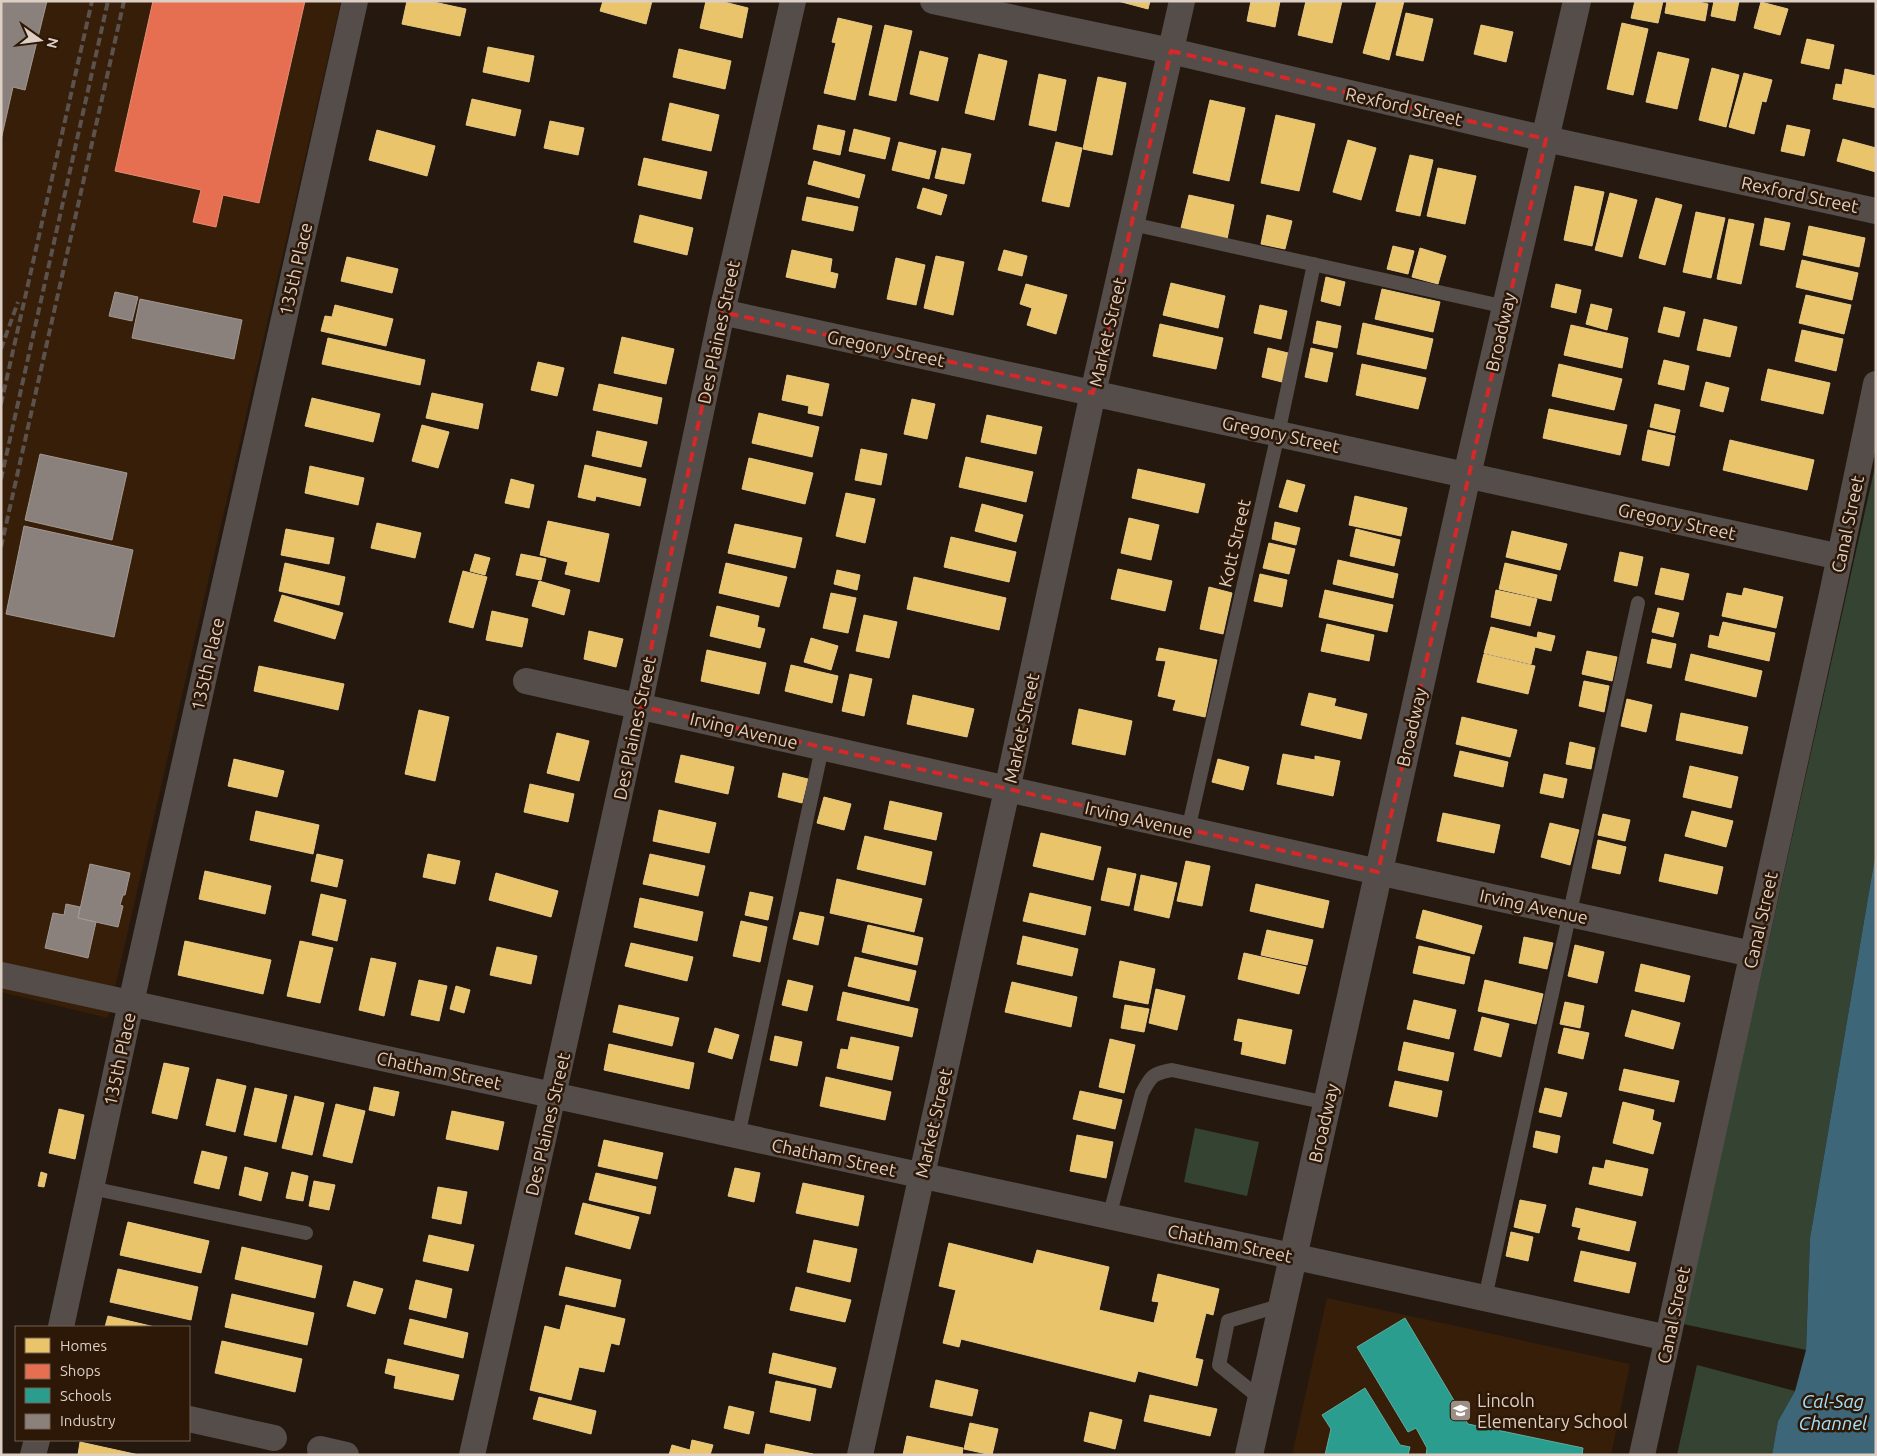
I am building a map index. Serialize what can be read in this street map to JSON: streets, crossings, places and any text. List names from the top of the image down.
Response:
{
  "streets": {
    "street": [
      "Rexford Street",
      "135th Place",
      "Des Plaines Street",
      "Market Street",
      "Broadway",
      "Gregory Street",
      "Canal Street",
      "Irving Avenue",
      "Chatham Street"
    ],
    "lane": ["Kott Street"]
  },
  "crossings": [
    ["Rexford Street", "Market Street"],
    ["Rexford Street", "Broadway"],
    ["135th Place", "Chatham Street"],
    ["Des Plaines Street", "Gregory Street"],
    ["Des Plaines Street", "Irving Avenue"],
    ["Des Plaines Street", "Chatham Street"],
    ["Market Street", "Gregory Street"],
    ["Market Street", "Irving Avenue"],
    ["Market Street", "Chatham Street"],
    ["Broadway", "Gregory Street"],
    ["Broadway", "Irving Avenue"],
    ["Broadway", "Chatham Street"],
    ["Gregory Street", "Canal Street"],
    ["Gregory Street", "Kott Street"],
    ["Canal Street", "Irving Avenue"],
    ["Canal Street", "Chatham Street"],
    ["Kott Street", "Irving Avenue"]
  ],
  "water": ["Cal-Sag Channel"],
  "places": {
    "school or university": ["Lincoln Elementary School"]
  },
  "legend": [
    "Homes",
    "Shops",
    "Schools",
    "Industry"
  ],
  "north": "right"
}
